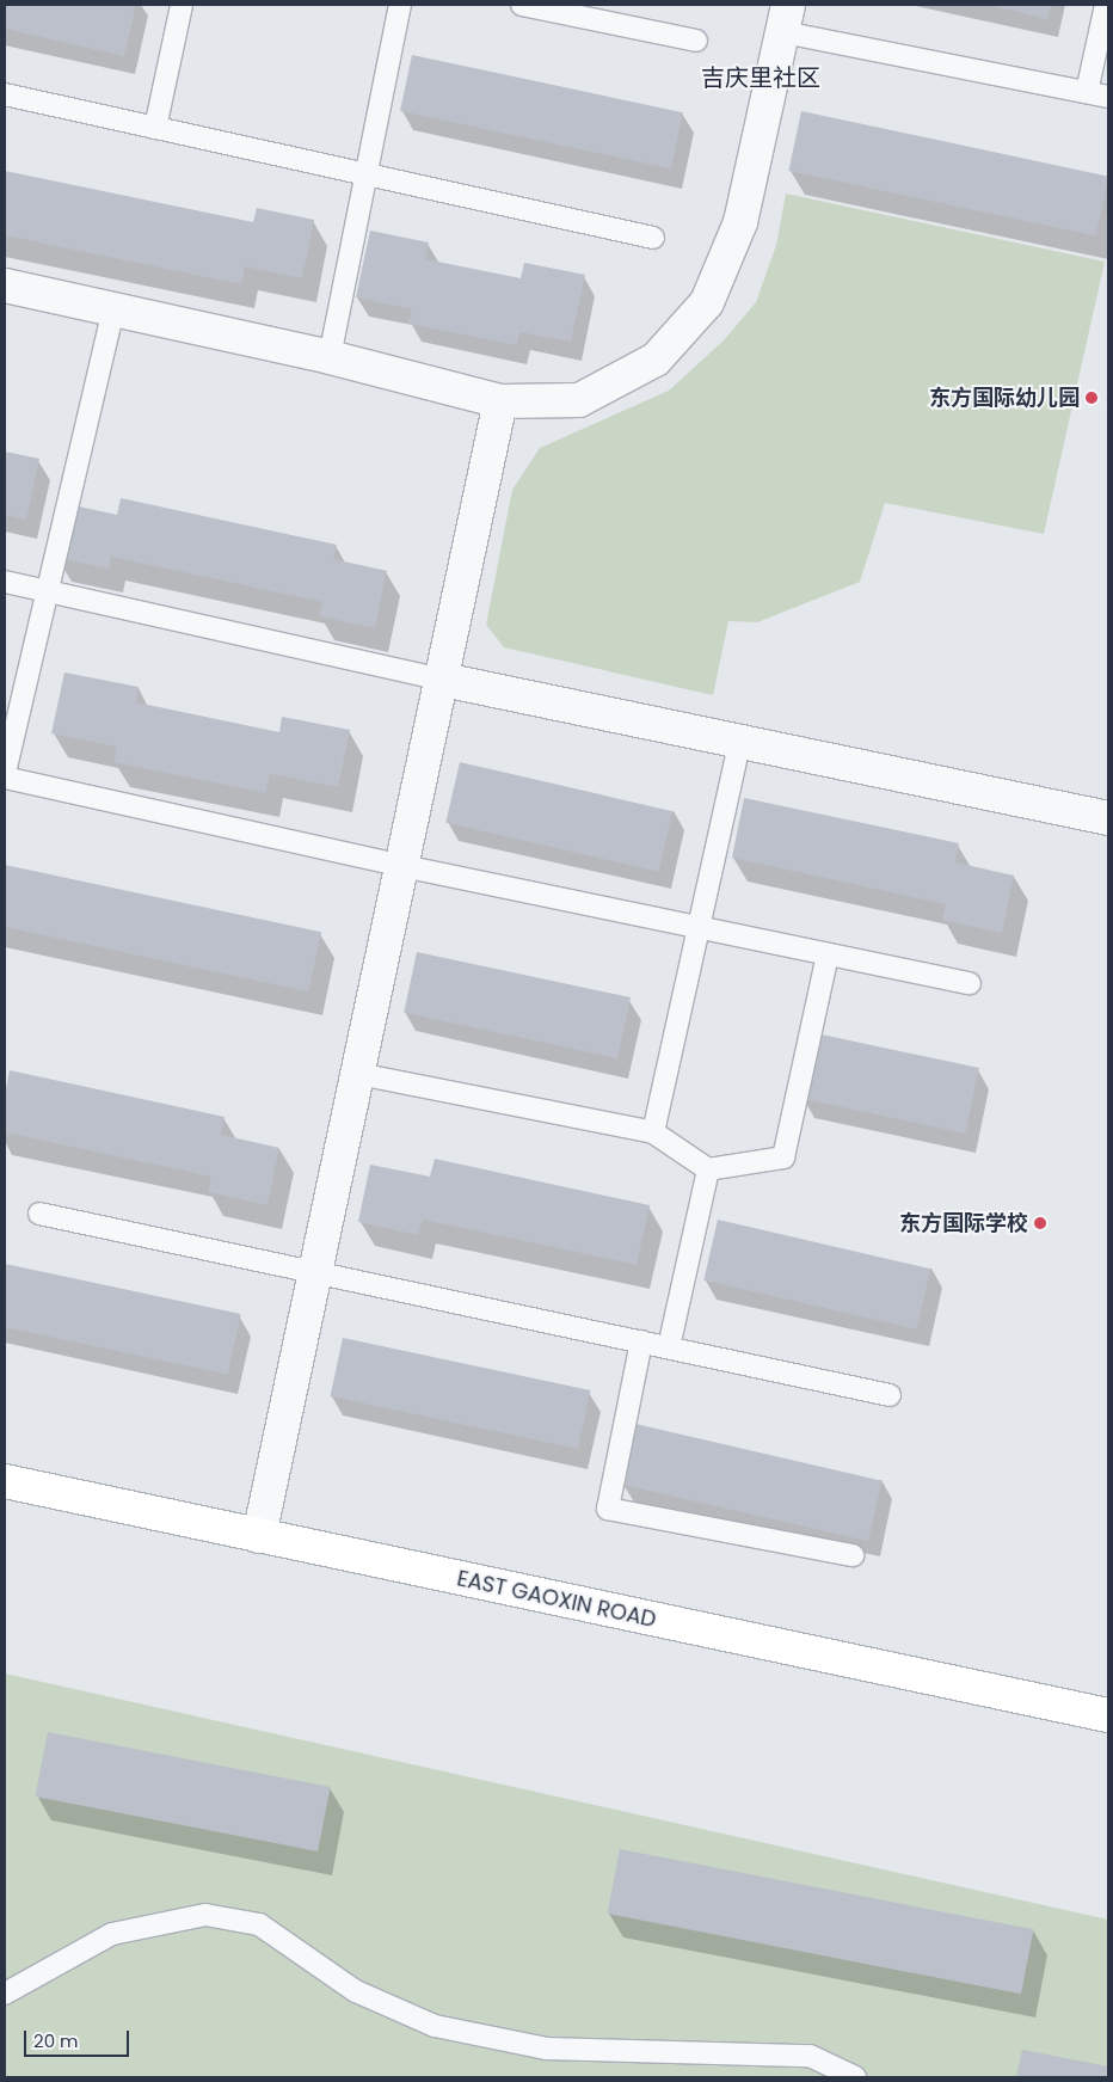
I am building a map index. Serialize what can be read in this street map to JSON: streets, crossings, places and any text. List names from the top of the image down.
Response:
{
  "streets": {
    "main road": ["EAST GAOXIN ROAD"]
  },
  "districts": ["吉庆里社区"],
  "places": ["东方国际幼儿园", "东方国际学校"],
  "scale_bar": "20 m"
}
